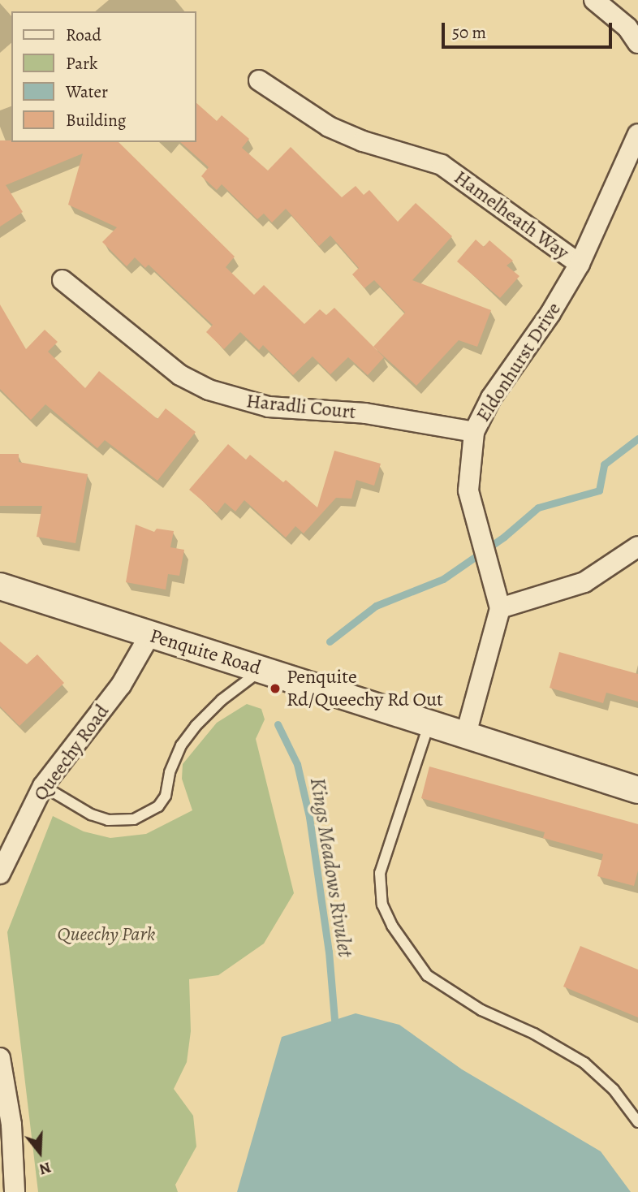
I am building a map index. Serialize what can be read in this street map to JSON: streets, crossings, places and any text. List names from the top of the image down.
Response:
{
  "streets": {
    "street": [
      "Hamelheath Way",
      "Eldonhurst Drive",
      "Haradli Court",
      "Penquite Road",
      "Queechy Road"
    ]
  },
  "crossings": [
    ["Hamelheath Way", "Eldonhurst Drive"],
    ["Eldonhurst Drive", "Haradli Court"],
    ["Eldonhurst Drive", "Penquite Road"],
    ["Penquite Road", "Queechy Road"]
  ],
  "water": ["Kings Meadows Rivulet"],
  "parks": ["Queechy Park"],
  "places": ["Penquite Rd/Queechy Rd Out"],
  "legend": [
    "Road",
    "Park",
    "Water",
    "Building"
  ],
  "scale_bar": "50 m",
  "north": "bottom"
}
